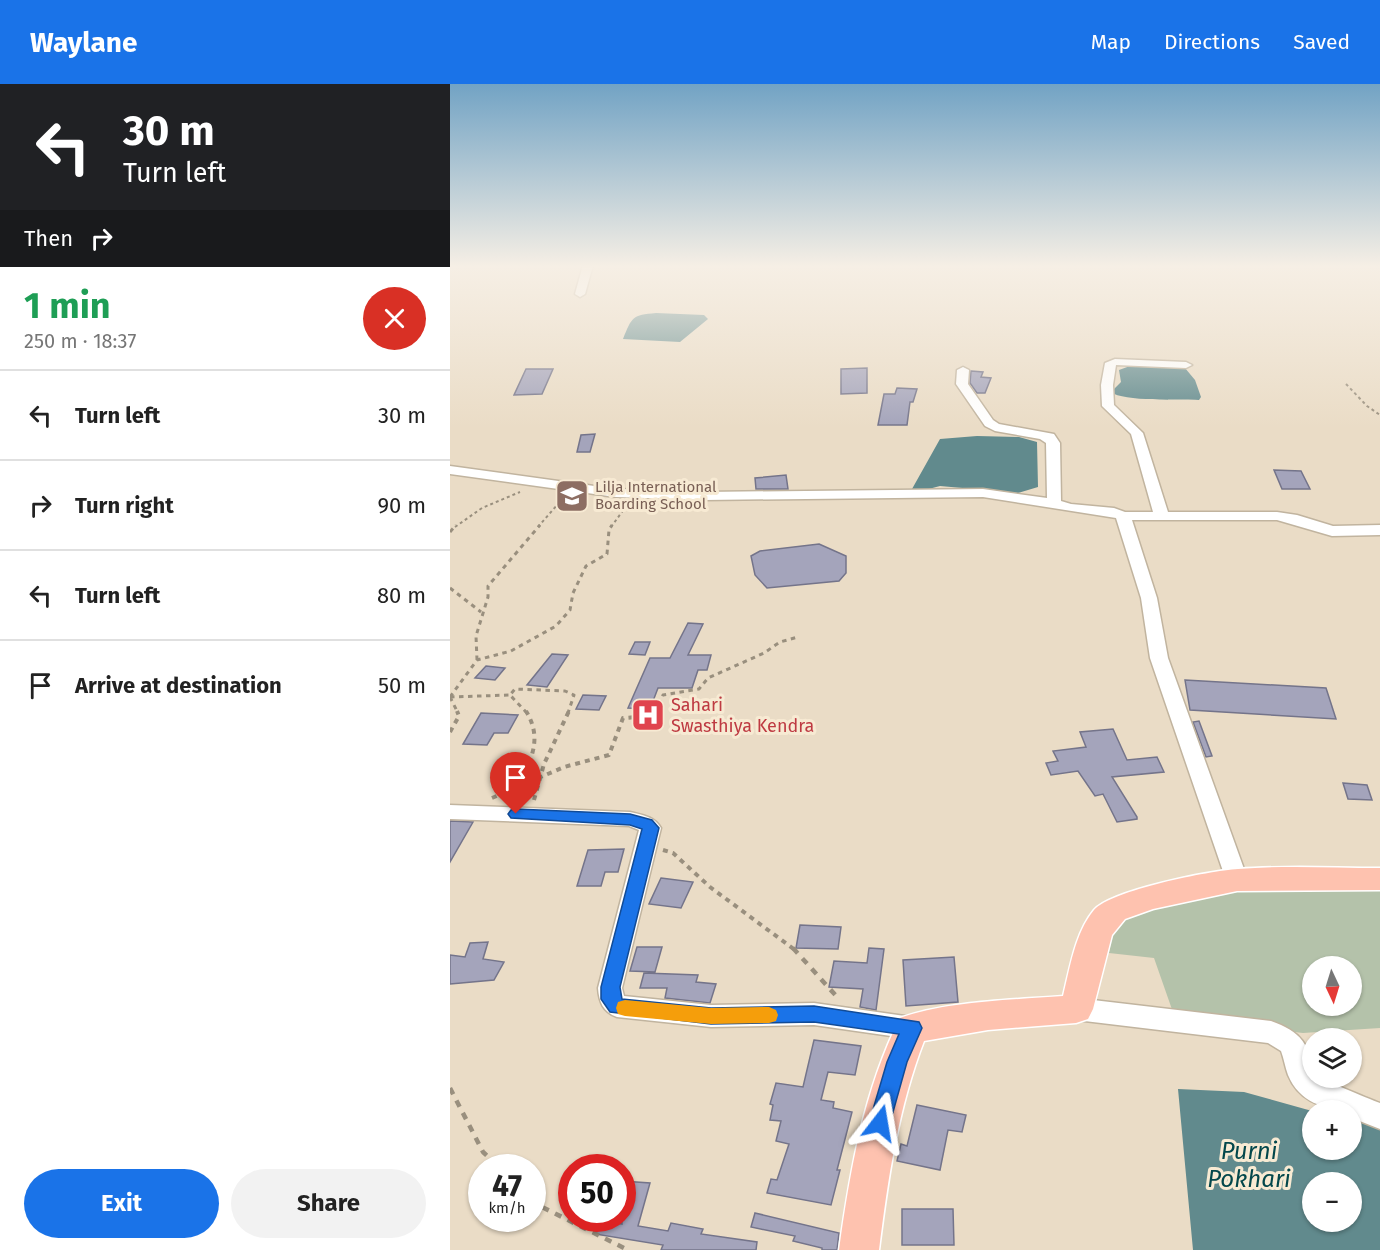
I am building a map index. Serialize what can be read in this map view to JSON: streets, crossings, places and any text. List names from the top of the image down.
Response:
{
  "water": ["Purni Pokhari"],
  "places": {
    "school or university": ["Lilja International Boarding School"],
    "hospital": ["Sahari Swasthiya Kendra"]
  },
  "north": "bottom",
  "page": {
    "header": "Waylane",
    "nav": ["Map", "Directions", "Saved"],
    "turn": ["30 m", "Turn left"],
    "then": "Then",
    "heading": ["1 min", "250 m · 18:37"],
    "list": [
      {
        "name": "Turn left",
        "value": "30 m"
      },
      {
        "name": "Turn right",
        "value": "90 m"
      },
      {
        "name": "Turn left",
        "value": "80 m"
      },
      {
        "name": "Arrive at destination",
        "value": "50 m"
      }
    ],
    "map_buttons": ["+", "−"],
    "speed": "47 km/h",
    "limit": "50",
    "buttons": ["Exit", "Share"]
  }
}
